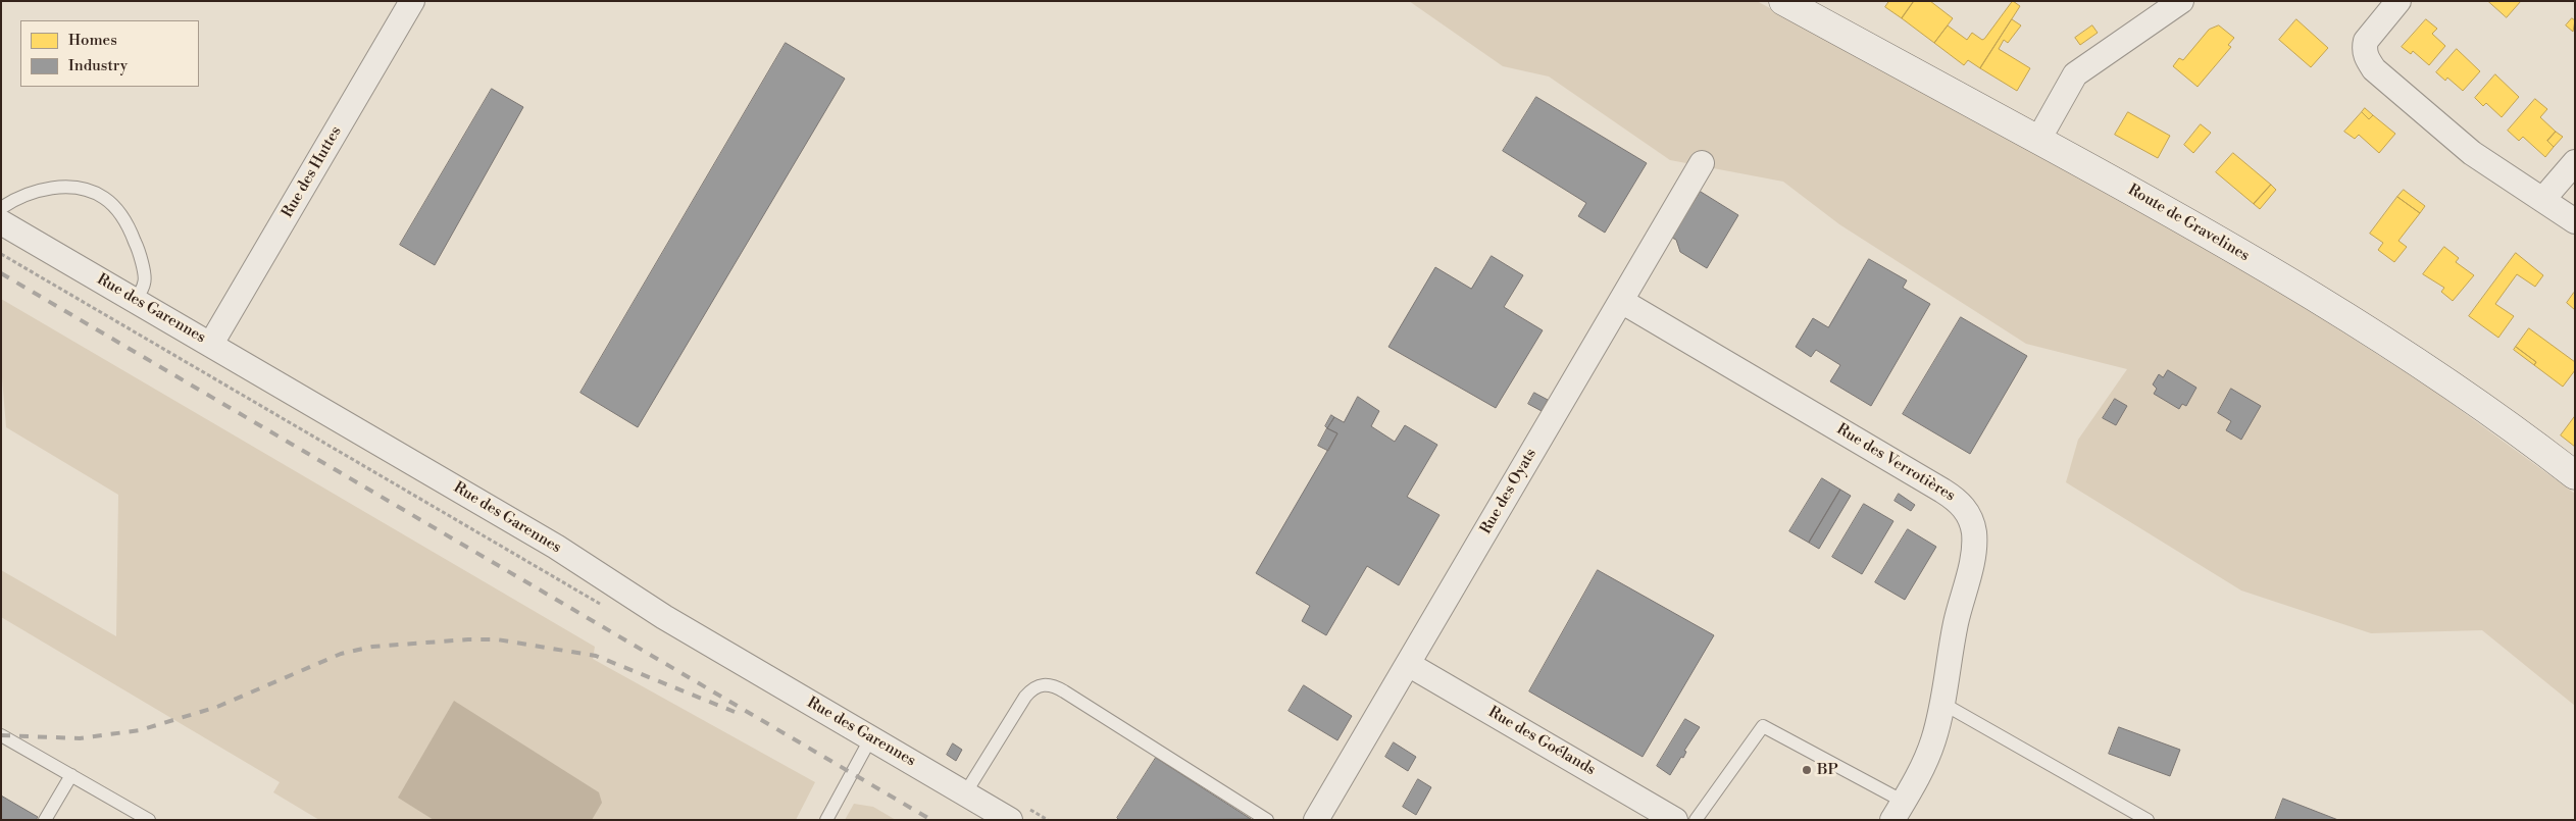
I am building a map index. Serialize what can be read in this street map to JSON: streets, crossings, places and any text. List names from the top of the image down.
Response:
{
  "streets": {
    "main road": ["Route de Gravelines"],
    "street": [
      "Rue des Huttes",
      "Rue des Garennes",
      "Rue des Verrotières",
      "Rue des Oyats",
      "Rue des Goélands"
    ]
  },
  "crossings": [
    ["Rue des Huttes", "Rue des Garennes"],
    ["Rue des Verrotières", "Rue des Oyats"],
    ["Rue des Oyats", "Rue des Goélands"]
  ],
  "places": ["BP"],
  "legend": ["Homes", "Industry"]
}
